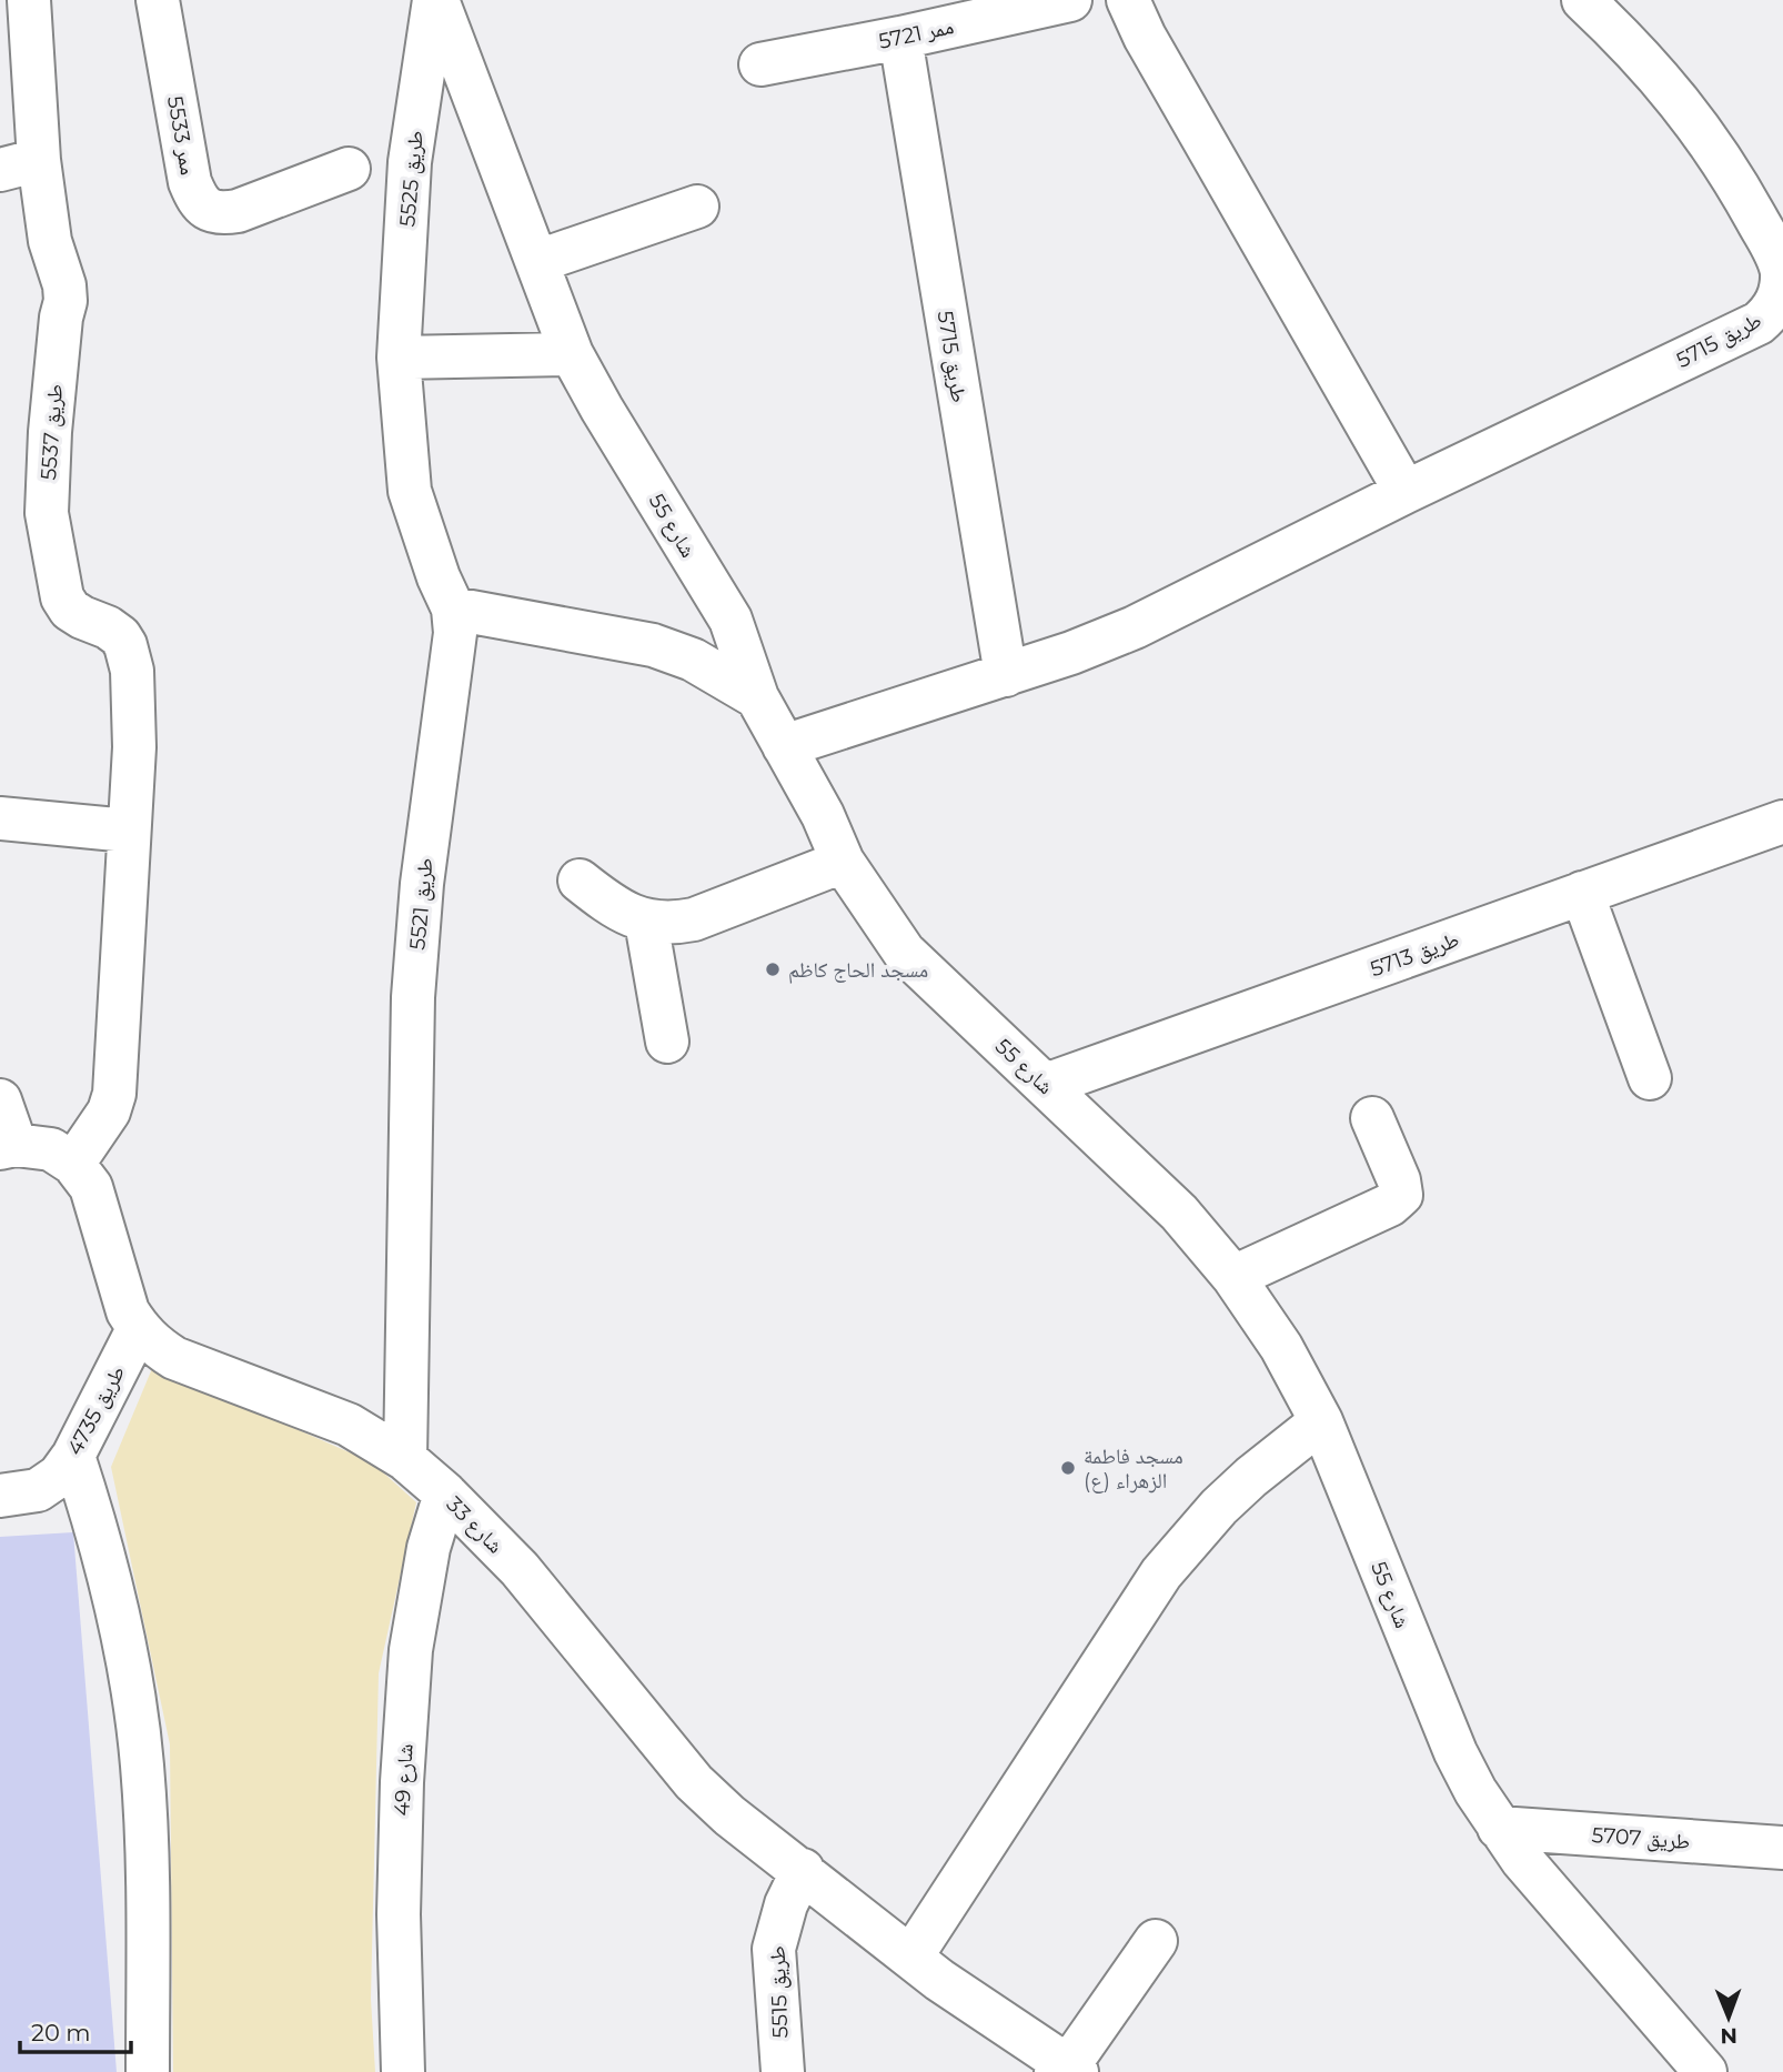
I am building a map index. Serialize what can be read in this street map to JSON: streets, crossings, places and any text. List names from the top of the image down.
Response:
{
  "streets": {
    "street": [
      "ممر 5721",
      "ممر 5533",
      "طريق 5525",
      "طريق 5715",
      "طريق 5537",
      "شارع 55",
      "طريق 5521",
      "طريق 5713",
      "طريق 4735",
      "شارع 33",
      "شارع 49",
      "طريق 5707",
      "طريق 5515"
    ]
  },
  "crossings": [
    ["ممر 5721", "طريق 5715"],
    ["طريق 5525", "شارع 55"],
    ["طريق 5525", "طريق 5521"],
    ["طريق 5715", "شارع 55"],
    ["طريق 5537", "شارع 33"],
    ["شارع 55", "طريق 5713"],
    ["شارع 55", "طريق 5707"],
    ["طريق 5521", "شارع 33"],
    ["طريق 4735", "شارع 33"],
    ["شارع 33", "شارع 49"],
    ["شارع 33", "طريق 5515"]
  ],
  "places": ["مسجد الحاج كاظم", "مسجد فاطمة الزهراء (ع)"],
  "scale_bar": "20 m",
  "north": "bottom"
}
